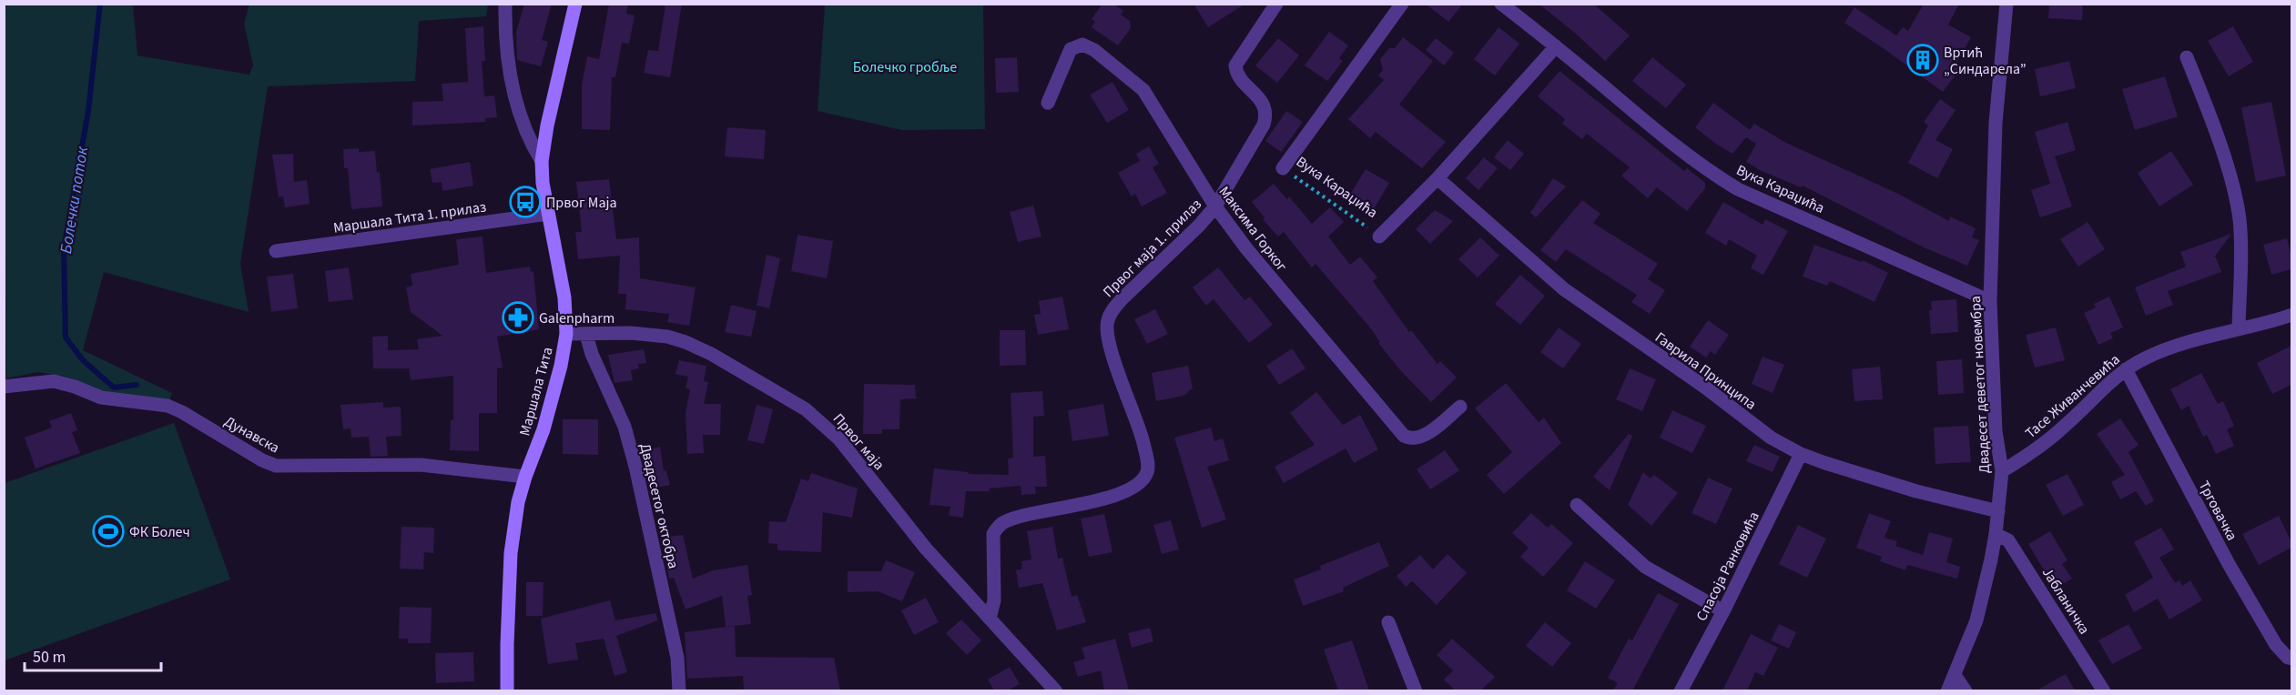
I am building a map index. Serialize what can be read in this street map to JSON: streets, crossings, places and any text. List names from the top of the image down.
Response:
{
  "streets": {
    "street": [
      "Вука Караџића",
      "Маршала Тита 1. прилаз",
      "Максима Горког",
      "Првог маја 1. прилаз",
      "Гаврила Принципа",
      "Двадесет деветог новембра",
      "Маршала Тита",
      "Тасе Живанчевића",
      "Дунавска",
      "Првог маја",
      "Двадесетог октобра",
      "Трговачка",
      "Спасоја Ранковића",
      "Јабланичка"
    ]
  },
  "crossings": [
    ["Вука Караџића", "Гаврила Принципа"],
    ["Вука Караџића", "Двадесет деветог новембра"],
    ["Маршала Тита 1. прилаз", "Маршала Тита"],
    ["Максима Горког", "Првог маја 1. прилаз"],
    ["Првог маја 1. прилаз", "Првог маја"],
    ["Гаврила Принципа", "Двадесет деветог новембра"],
    ["Гаврила Принципа", "Спасоја Ранковића"],
    ["Двадесет деветог новембра", "Тасе Живанчевића"],
    ["Двадесет деветог новембра", "Јабланичка"],
    ["Маршала Тита", "Дунавска"],
    ["Маршала Тита", "Првог маја"],
    ["Тасе Живанчевића", "Трговачка"],
    ["Првог маја", "Двадесетог октобра"]
  ],
  "water": ["Болечки поток"],
  "parks": ["Болечко гробље"],
  "places": {
    "building": ["Вртић „Синдарела”"],
    "bus stop": ["Првог Маја"],
    "pharmacy": ["Galenpharm"],
    "sports": ["ФК Болеч"]
  },
  "scale_bar": "50 m"
}
